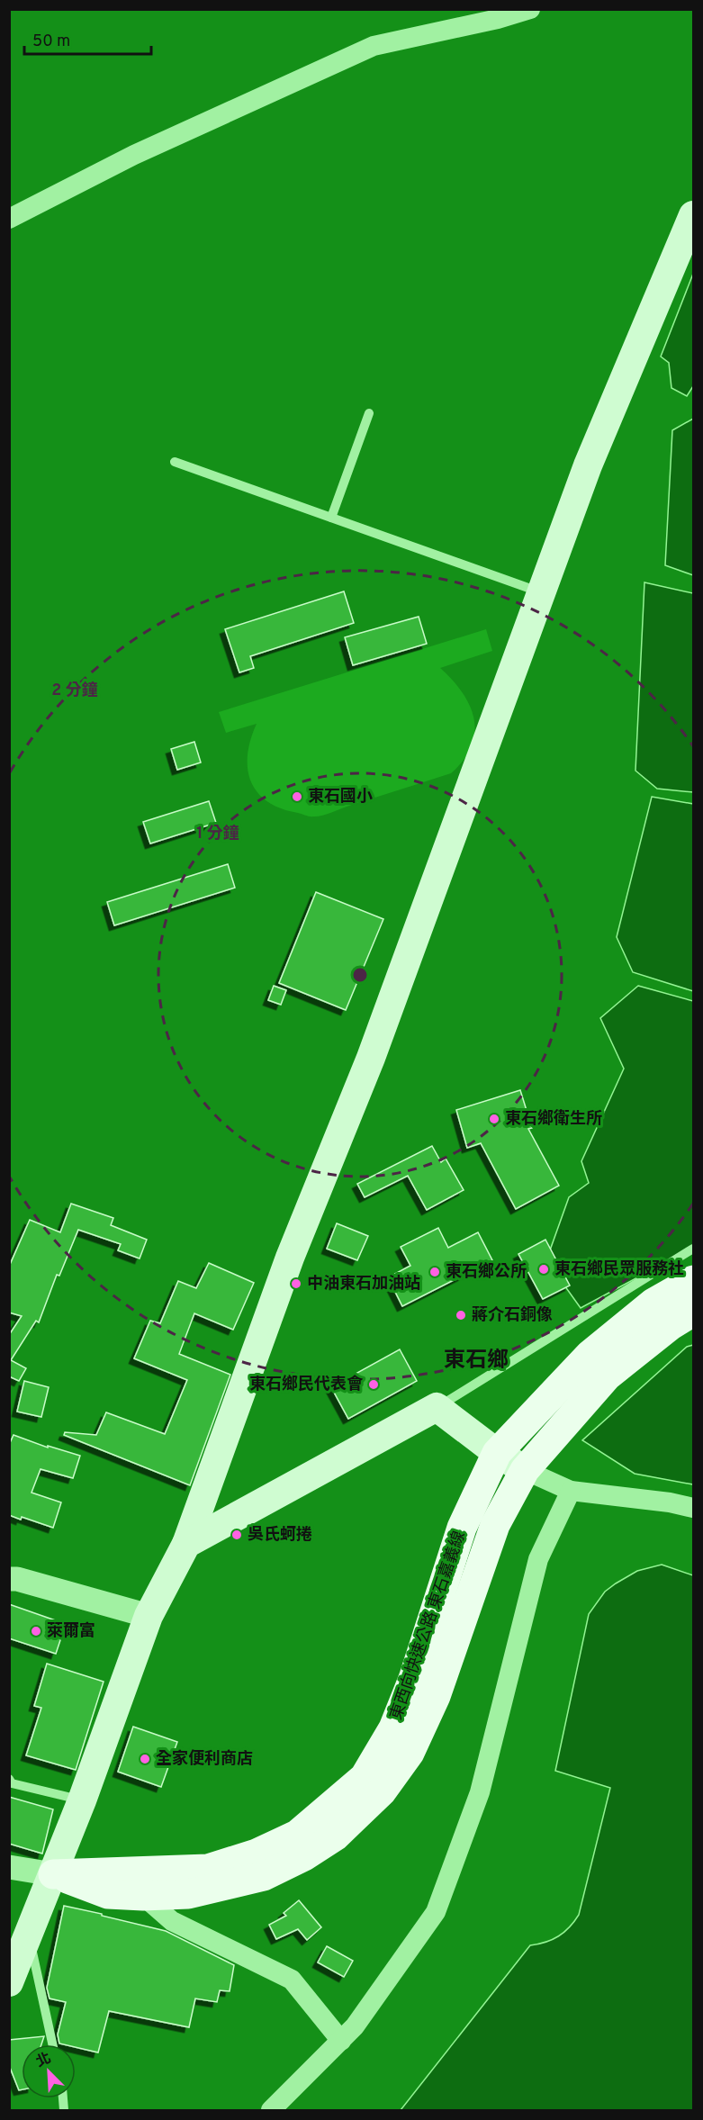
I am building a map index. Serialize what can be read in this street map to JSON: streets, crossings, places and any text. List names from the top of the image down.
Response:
{
  "streets": {
    "main road": ["東西向快速公路 東石嘉義線"]
  },
  "districts": ["東石鄉"],
  "places": [
    "東石國小",
    "東石鄉衛生所",
    "東石鄉民眾服務社",
    "東石鄉公所",
    "中油東石加油站",
    "蔣介石銅像",
    "東石鄉民代表會",
    "吳氏蚵捲",
    "萊爾富",
    "全家便利商店"
  ],
  "scale_bar": "50 m",
  "north": "top left",
  "rings": ["2 分鐘", "1 分鐘"]
}
